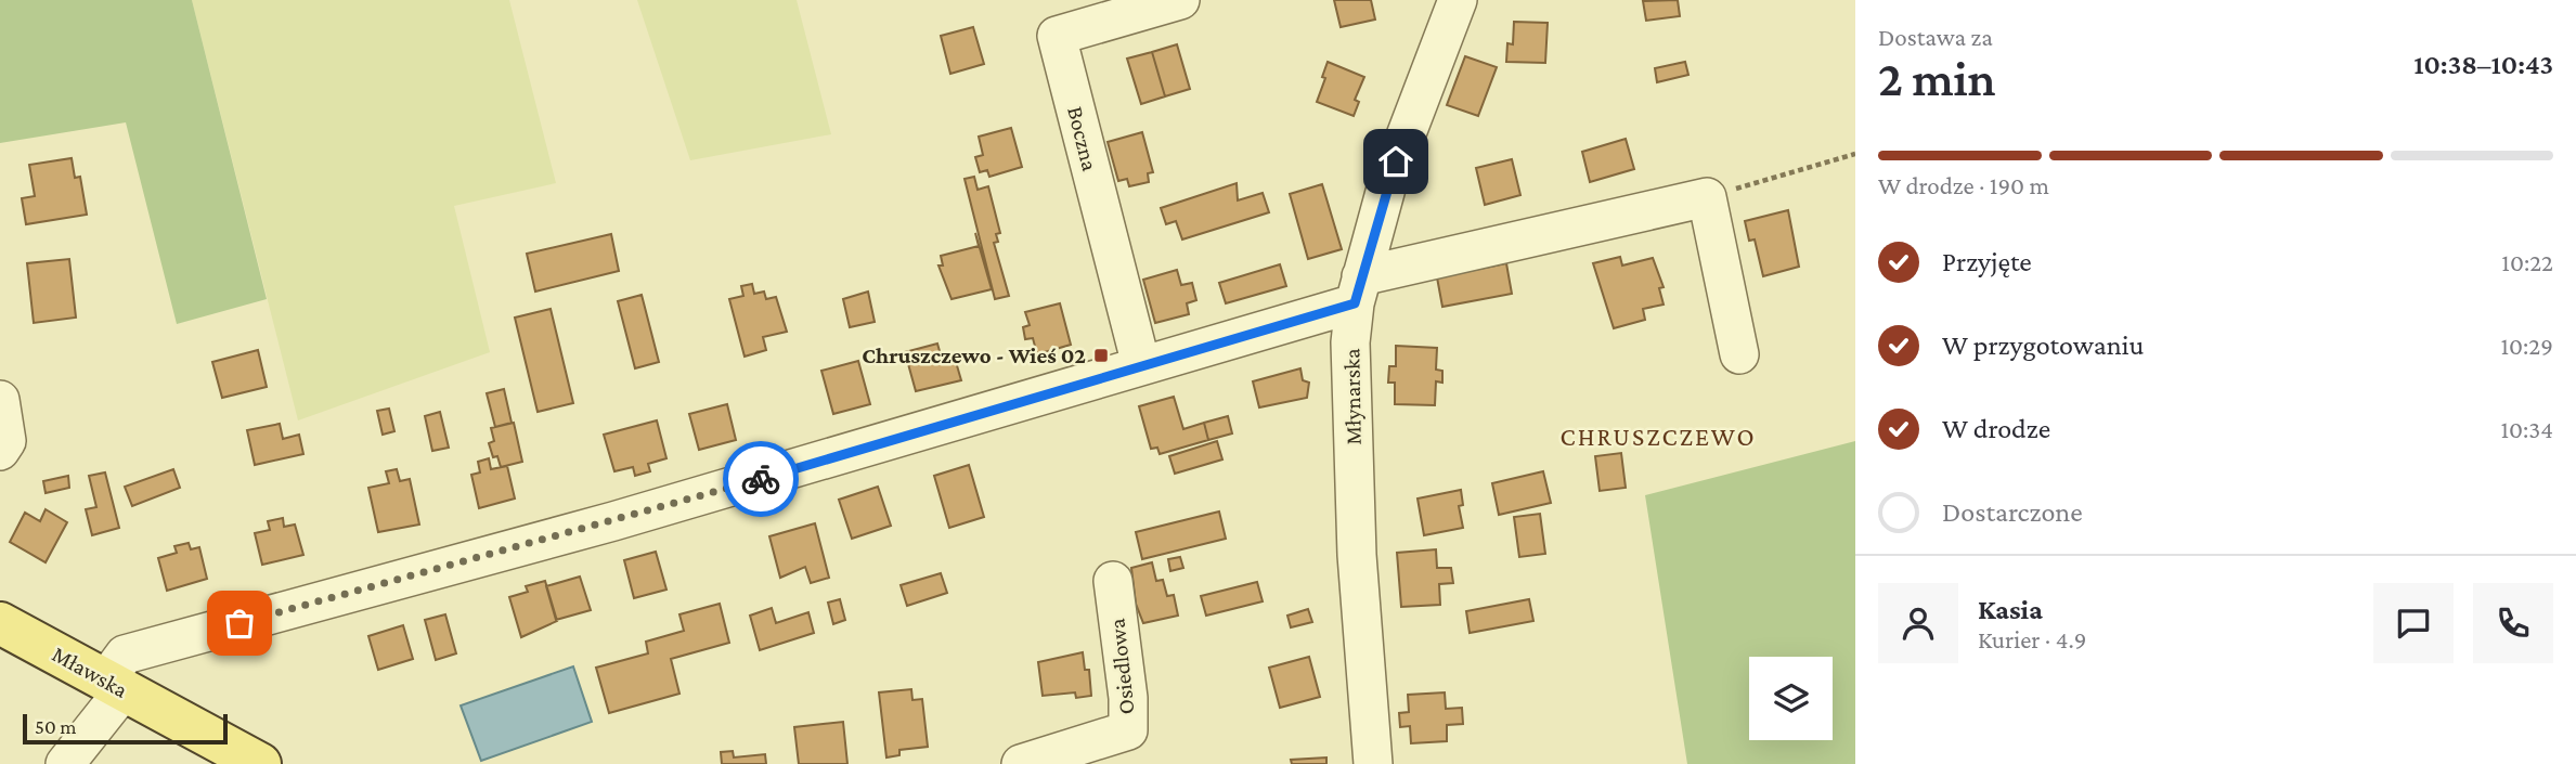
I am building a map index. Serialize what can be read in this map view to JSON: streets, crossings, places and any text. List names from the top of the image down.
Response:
{
  "streets": {
    "main road": ["Mławska"],
    "street": ["Boczna", "Młynarska", "Osiedlowa"]
  },
  "districts": ["CHRUSZCZEWO"],
  "places": {
    "transit": ["Chruszczewo - Wieś 02"]
  },
  "scale_bar": "50 m",
  "page": {
    "heading": ["2 min", "Dostawa za", "10:38–10:43"],
    "panel": ["Kasia", "Kurier · 4.9"],
    "bar": "W drodze · 190 m",
    "list": [
      ["Przyjęte", "10:22"],
      ["W przygotowaniu", "10:29"],
      ["W drodze", "10:34"],
      "Dostarczone"
    ],
    "scale": "50 m"
  }
}
